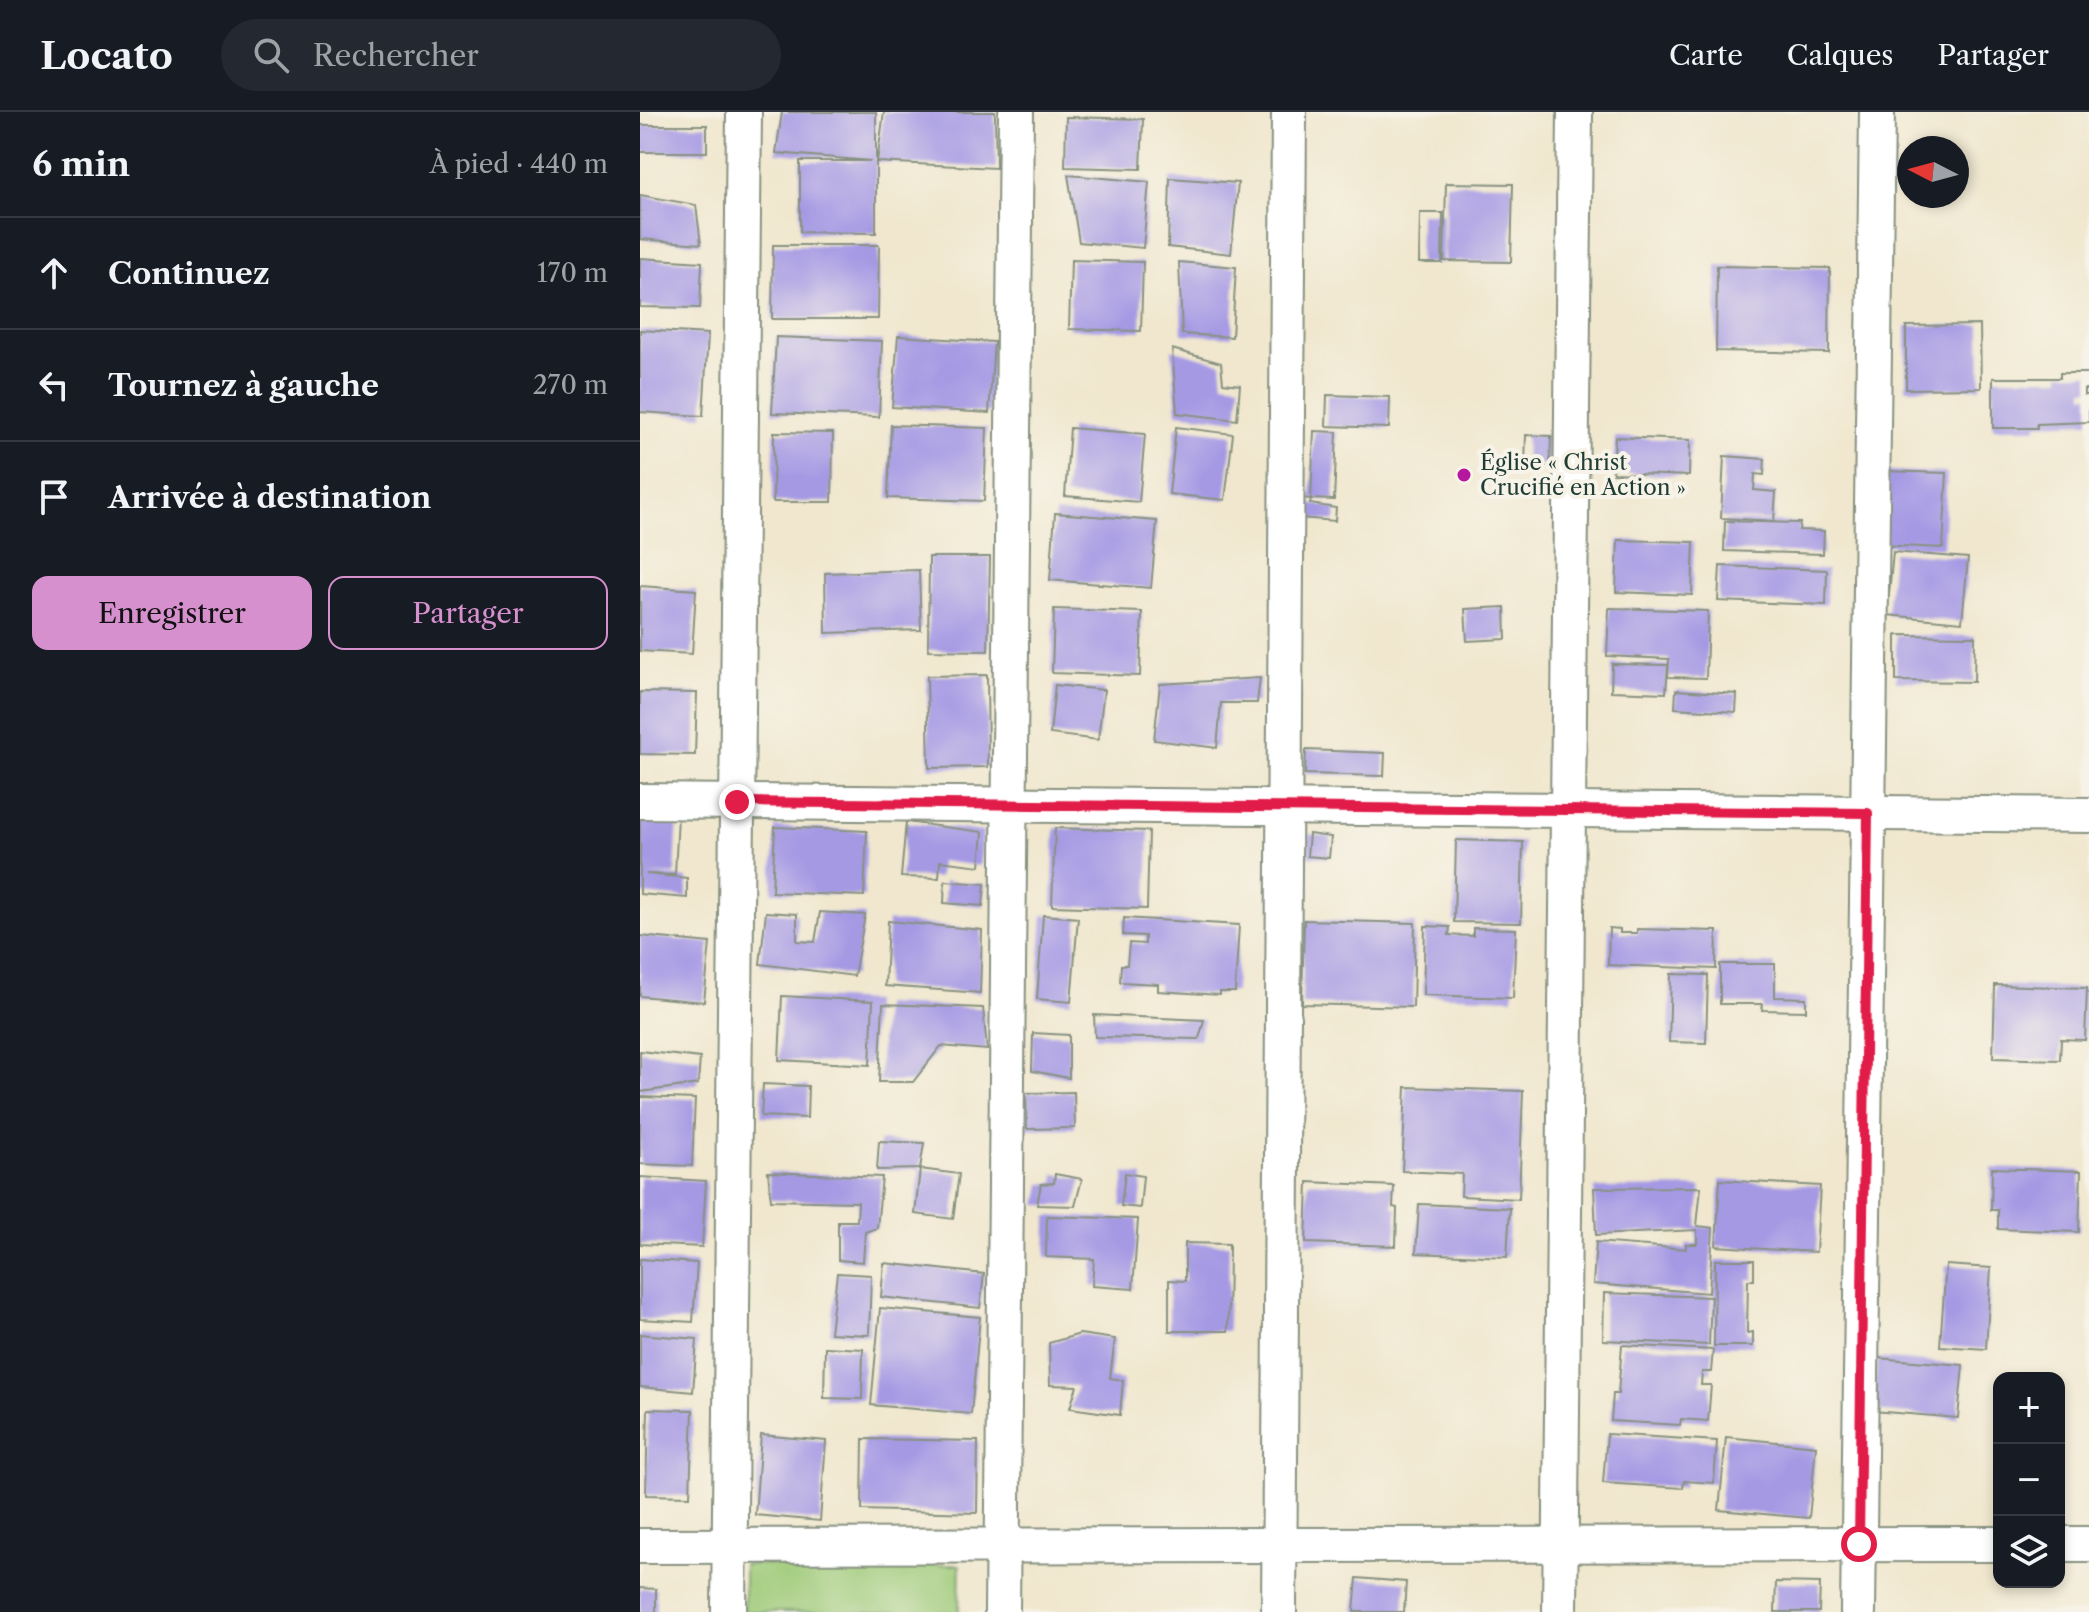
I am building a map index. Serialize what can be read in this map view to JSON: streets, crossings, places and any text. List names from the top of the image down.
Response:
{
  "places": ["Église « Christ Crucifié en Action »"],
  "north": "left",
  "page": {
    "header": "Locato",
    "search": "Rechercher",
    "nav": ["Carte", "Calques", "Partager"],
    "heading": ["6 min", "À pied · 440 m"],
    "list": [
      ["Continuez", "170 m"],
      ["Tournez à gauche", "270 m"],
      "Arrivée à destination"
    ],
    "buttons": ["Enregistrer", "Partager"],
    "map_buttons": ["+", "−"]
  }
}
